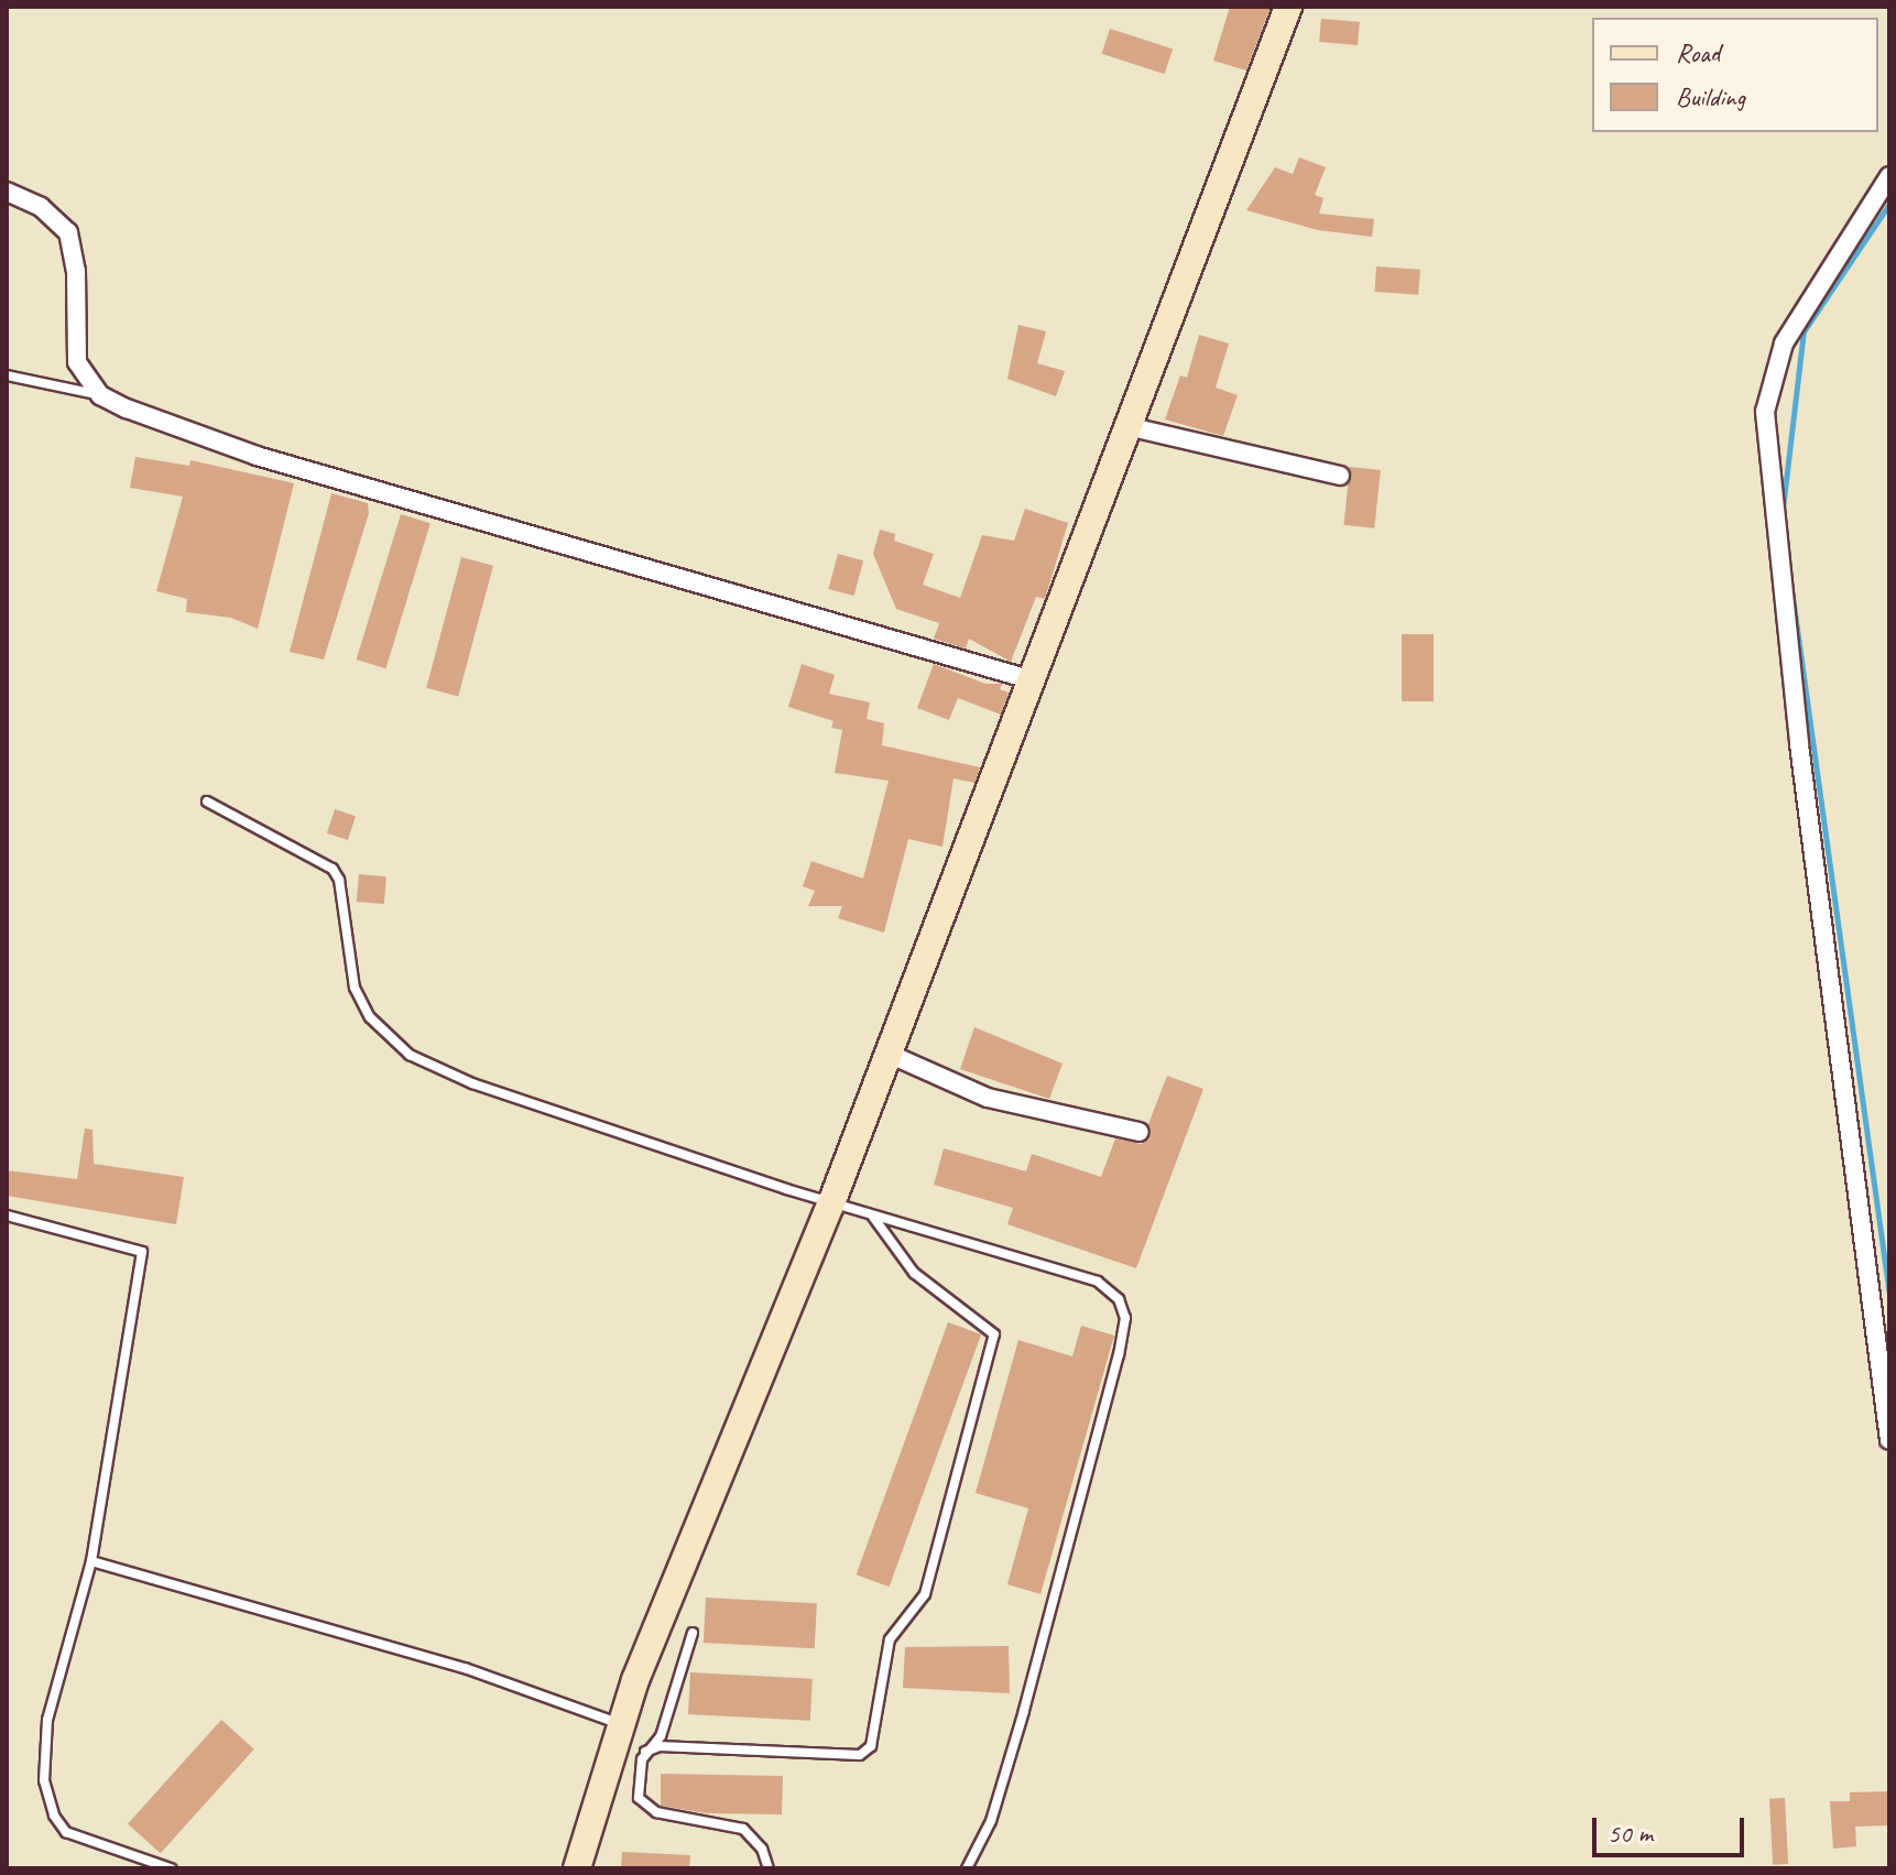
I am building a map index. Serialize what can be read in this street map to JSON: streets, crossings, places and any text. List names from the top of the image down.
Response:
{
  "legend": ["Road", "Building"],
  "scale_bar": "50 m"
}
